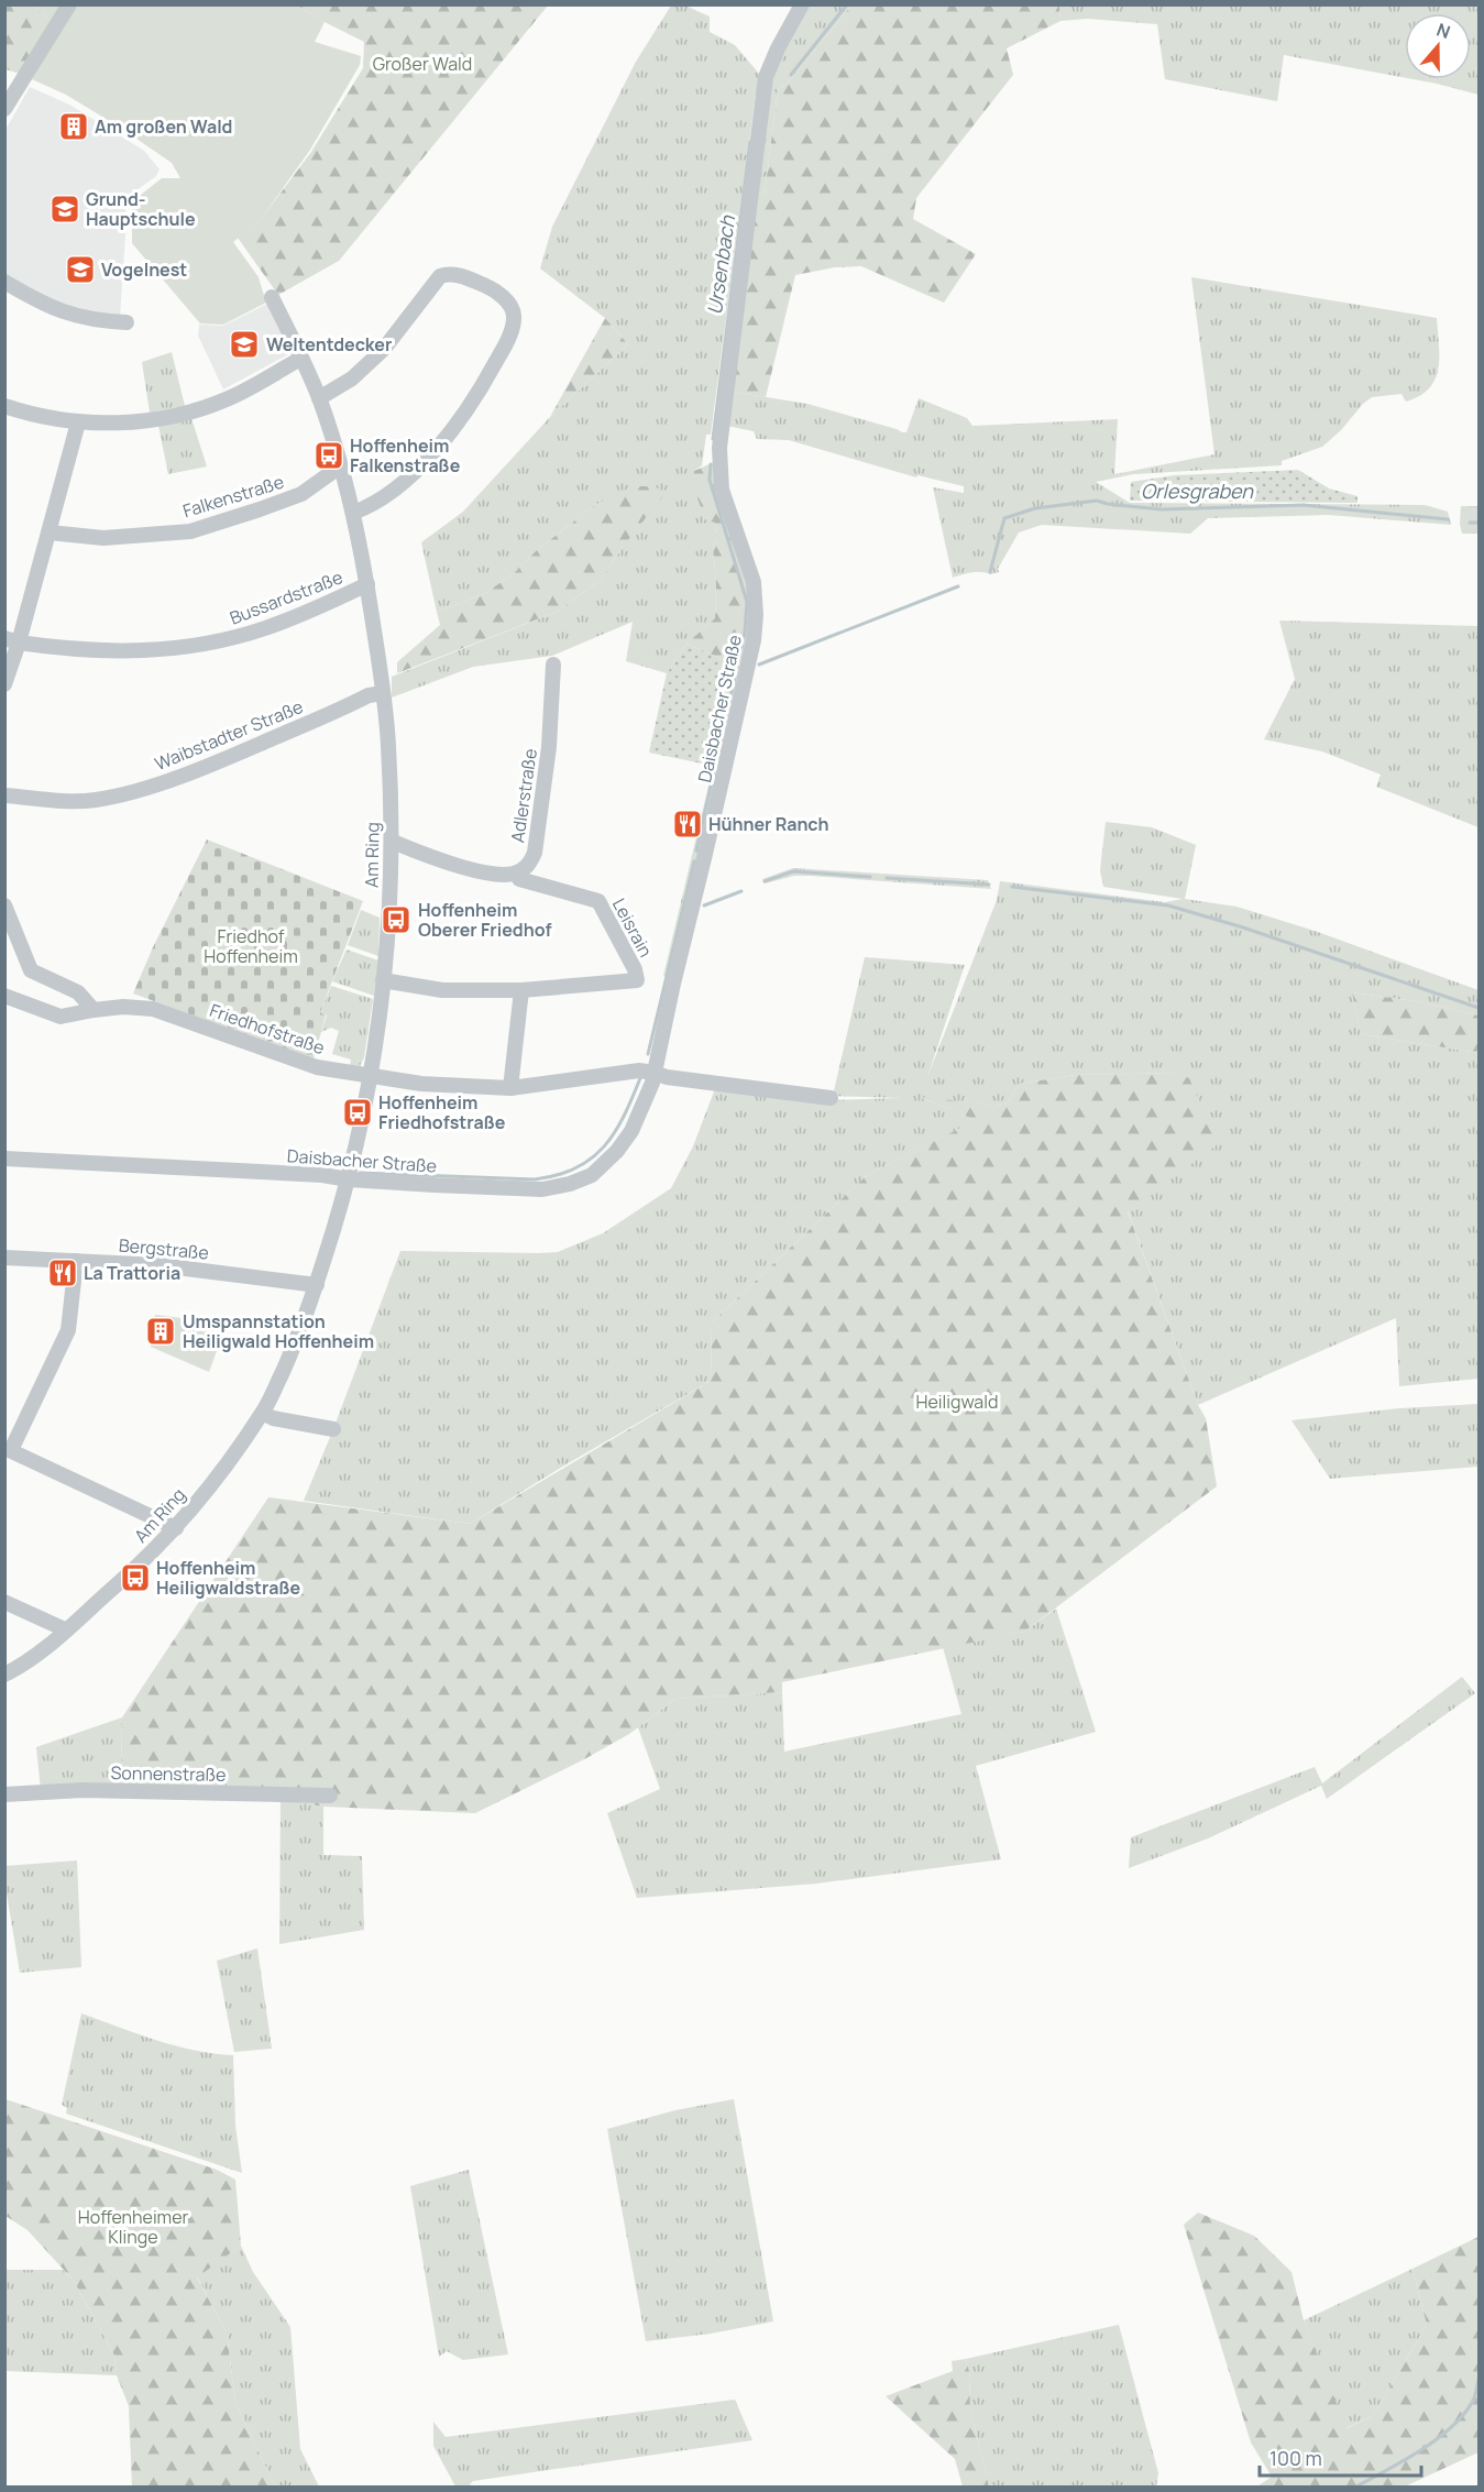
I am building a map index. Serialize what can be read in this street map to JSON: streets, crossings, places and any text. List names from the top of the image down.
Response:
{
  "streets": {
    "street": [
      "Falkenstraße",
      "Bussardstraße",
      "Daisbacher Straße",
      "Waibstadter Straße",
      "Adlerstraße",
      "Am Ring",
      "Leisrain",
      "Friedhofstraße",
      "Bergstraße",
      "Sonnenstraße"
    ]
  },
  "crossings": [
    ["Falkenstraße", "Am Ring"],
    ["Bussardstraße", "Am Ring"],
    ["Daisbacher Straße", "Am Ring"],
    ["Daisbacher Straße", "Friedhofstraße"],
    ["Waibstadter Straße", "Am Ring"],
    ["Adlerstraße", "Leisrain"],
    ["Am Ring", "Friedhofstraße"],
    ["Am Ring", "Bergstraße"]
  ],
  "water": ["Ursenbach", "Orlesgraben"],
  "parks": [
    "Großer Wald",
    "Friedhof Hoffenheim",
    "Heiligwald",
    "Hoffenheimer Klinge"
  ],
  "places": {
    "building": ["Am großen Wald", "Umspannstation Heiligwald Hoffenheim"],
    "school or university": ["Grund- Hauptschule", "Vogelnest", "Weltentdecker"],
    "bus stop": [
      "Hoffenheim Falkenstraße",
      "Hoffenheim Oberer Friedhof",
      "Hoffenheim Friedhofstraße",
      "Hoffenheim Heiligwaldstraße"
    ],
    "restaurant": ["Hühner Ranch", "La Trattoria"]
  },
  "scale_bar": "100 m",
  "north": "top"
}
